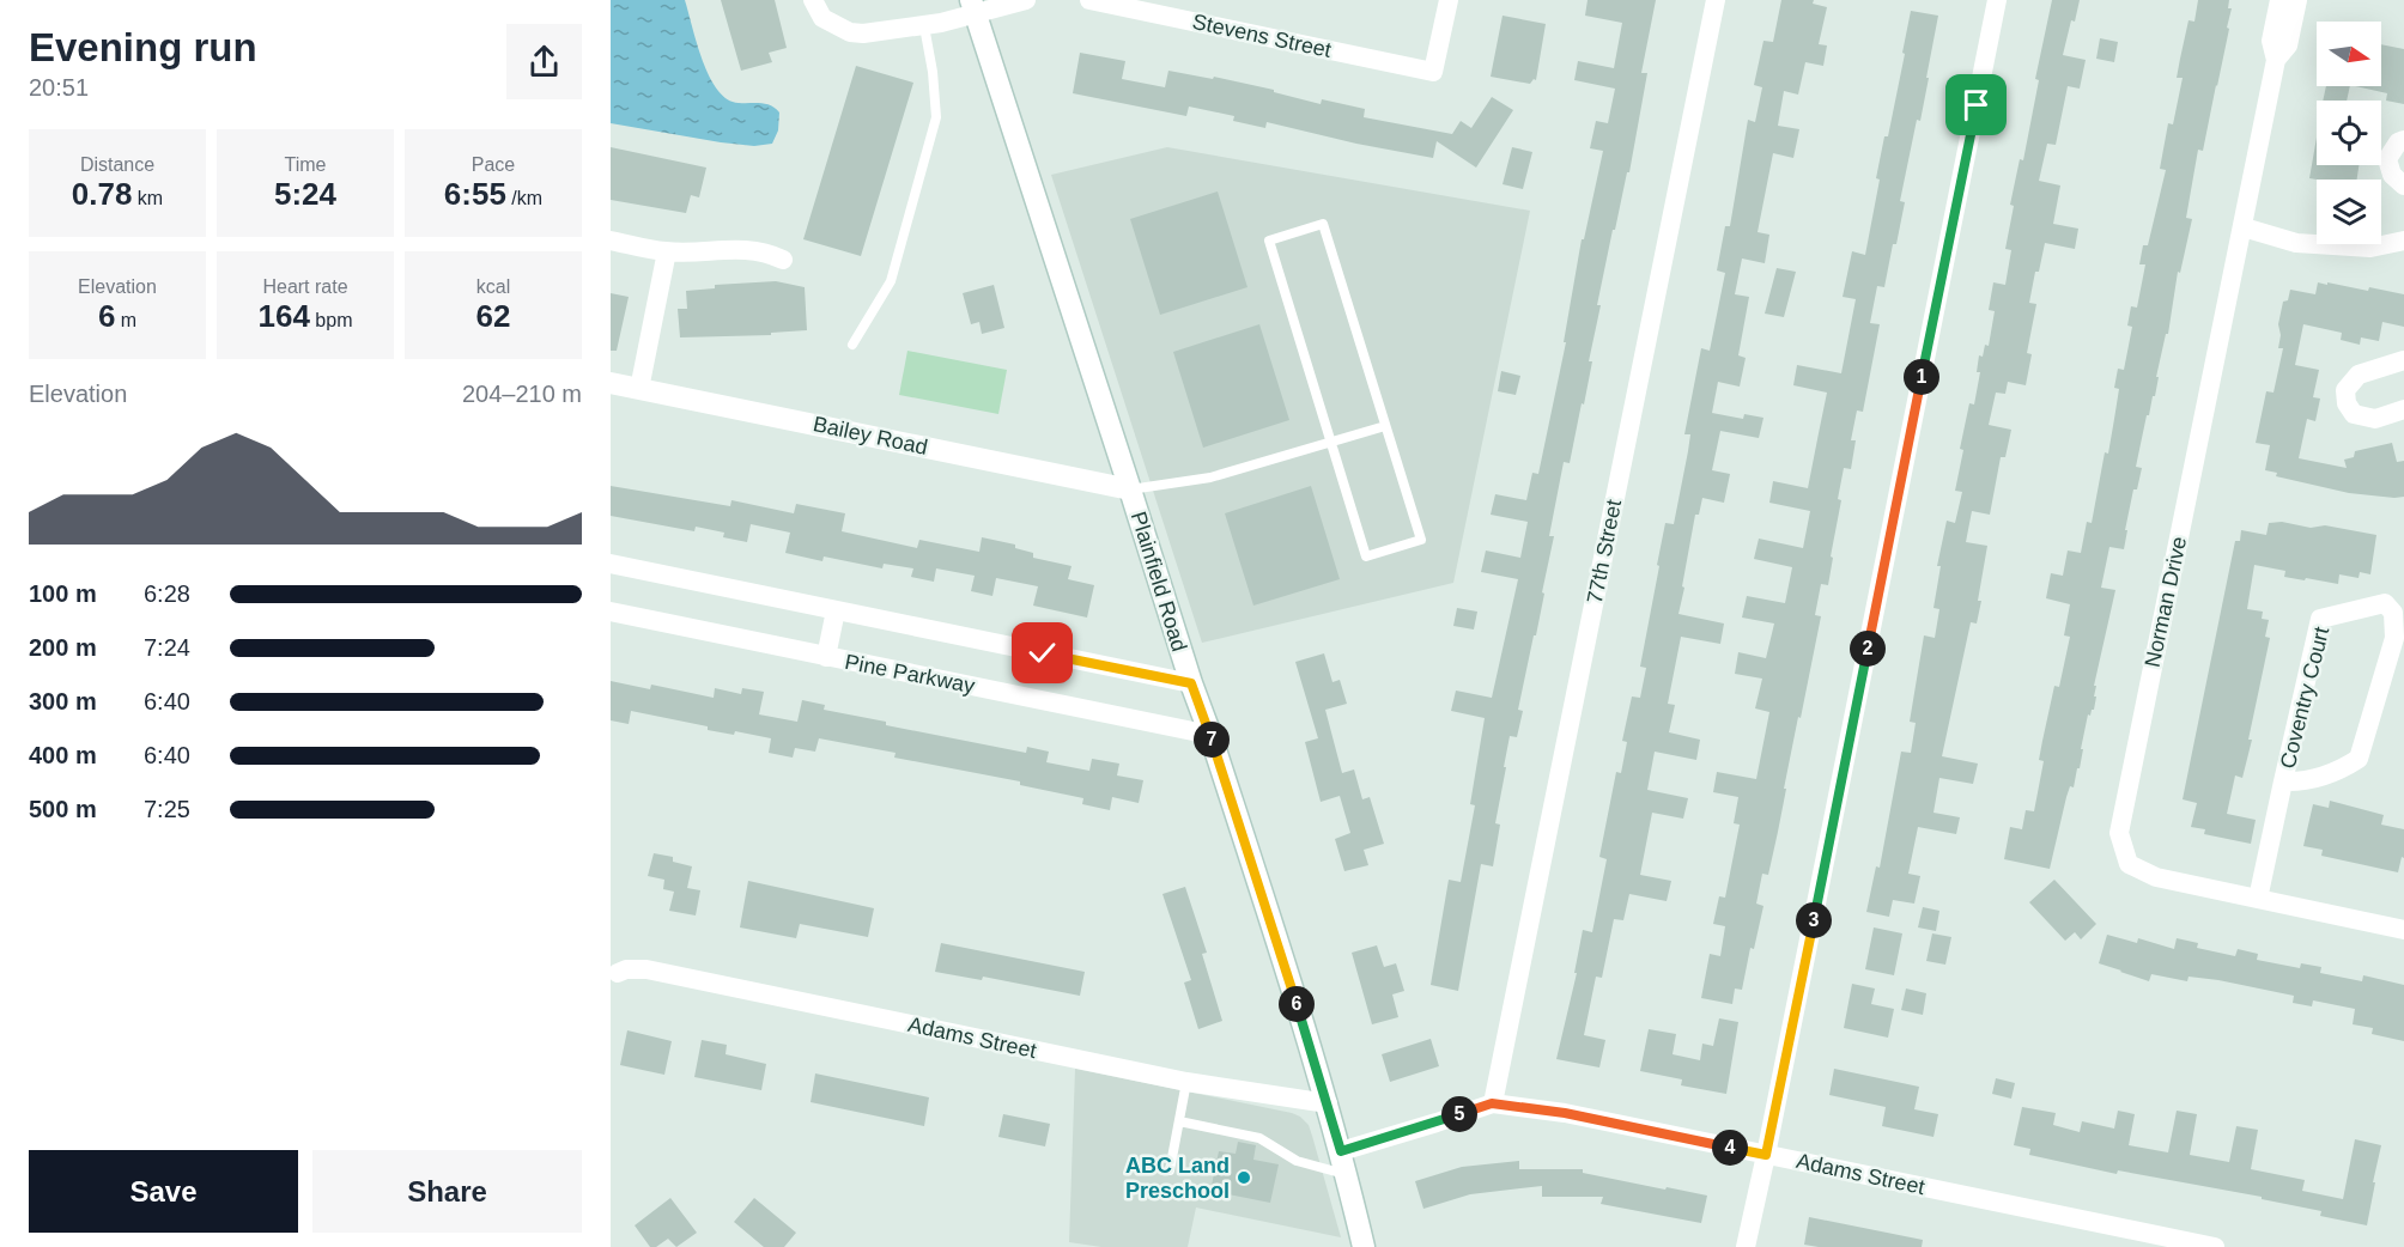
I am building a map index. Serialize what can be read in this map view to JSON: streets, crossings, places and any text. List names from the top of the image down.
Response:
{
  "streets": {
    "main road": ["Bailey Road", "Plainfield Road"],
    "street": [
      "Stevens Street",
      "77th Street",
      "Norman Drive",
      "Pine Parkway",
      "Coventry Court",
      "Adams Street"
    ]
  },
  "crossings": [
    ["Bailey Road", "Plainfield Road"],
    ["77th Street", "Adams Street"],
    ["Plainfield Road", "Pine Parkway"],
    ["Plainfield Road", "Adams Street"],
    ["Norman Drive", "Coventry Court"]
  ],
  "places": ["ABC Land Preschool"],
  "north": "right",
  "page": {
    "heading": ["Evening run", "20:51"],
    "stats": [
      ["Distance", "0.78 km"],
      ["Time", "5:24"],
      ["Pace", "6:55 /km"],
      ["Elevation", "6 m"],
      ["Heart rate", "164 bpm"],
      ["kcal", "62"]
    ],
    "pins": [
      "1",
      "2",
      "7",
      "3",
      "6",
      "5",
      "4"
    ],
    "chart": ["Elevation", "204–210 m"],
    "list": [
      {
        "name": "100 m",
        "note": "6:28"
      },
      {
        "name": "200 m",
        "note": "7:24"
      },
      {
        "name": "300 m",
        "note": "6:40"
      },
      {
        "name": "400 m",
        "note": "6:40"
      },
      {
        "name": "500 m",
        "note": "7:25"
      }
    ],
    "buttons": ["Save", "Share"]
  }
}
